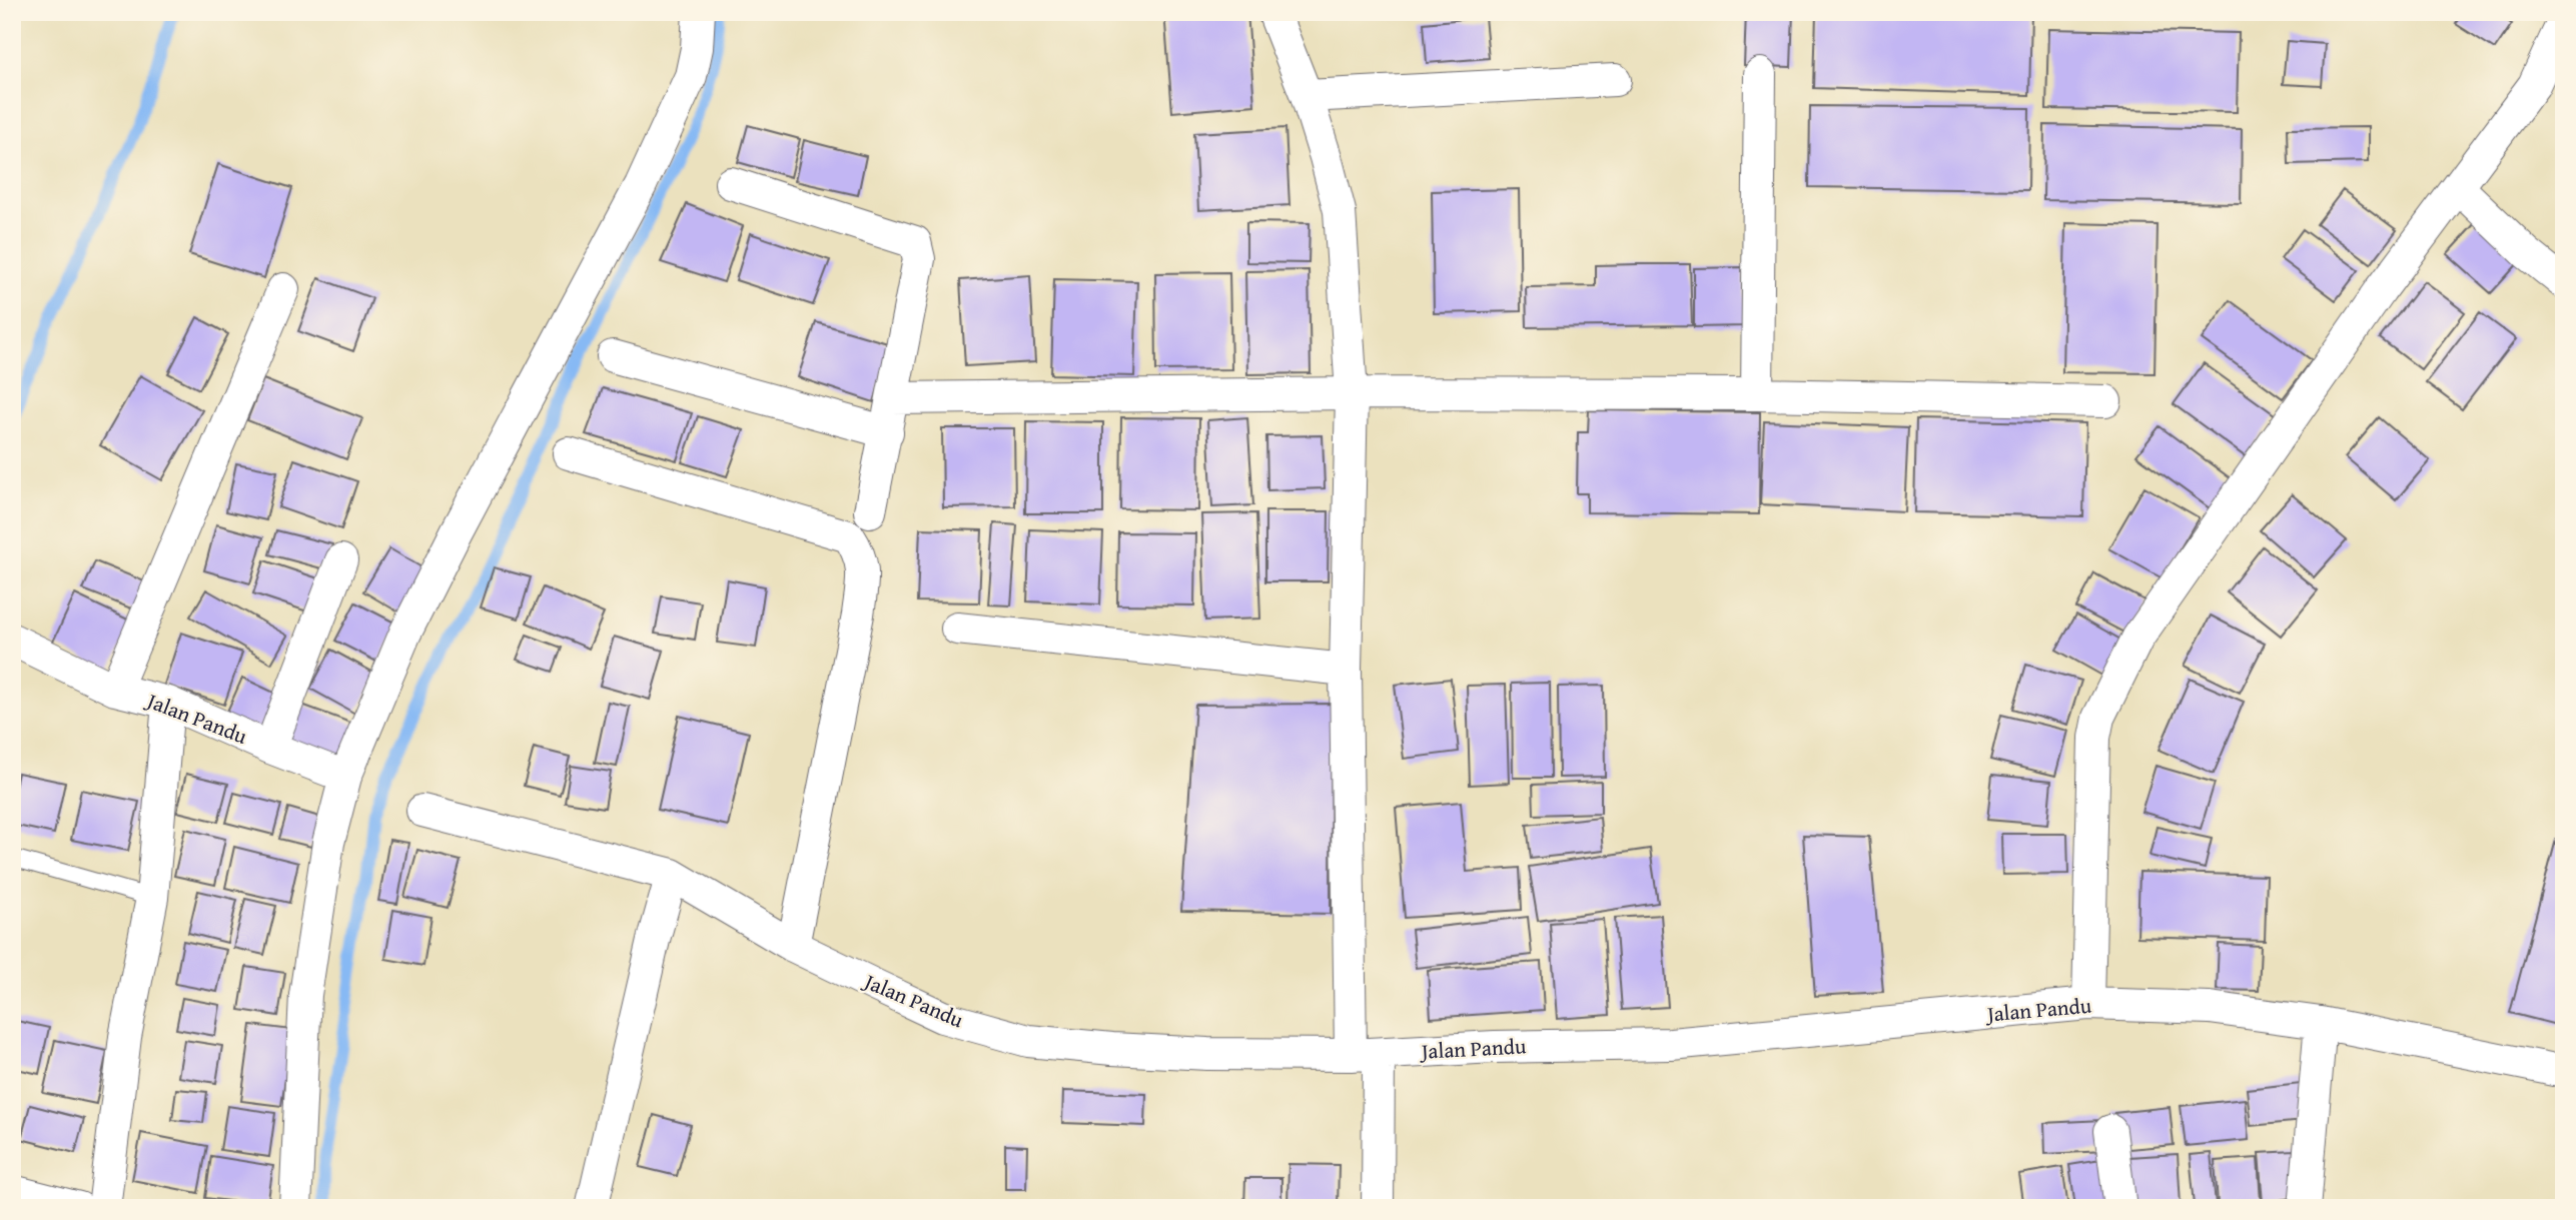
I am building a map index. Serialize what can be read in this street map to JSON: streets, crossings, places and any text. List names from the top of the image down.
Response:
{
  "streets": {
    "street": ["Jalan Pandu"]
  }
}
